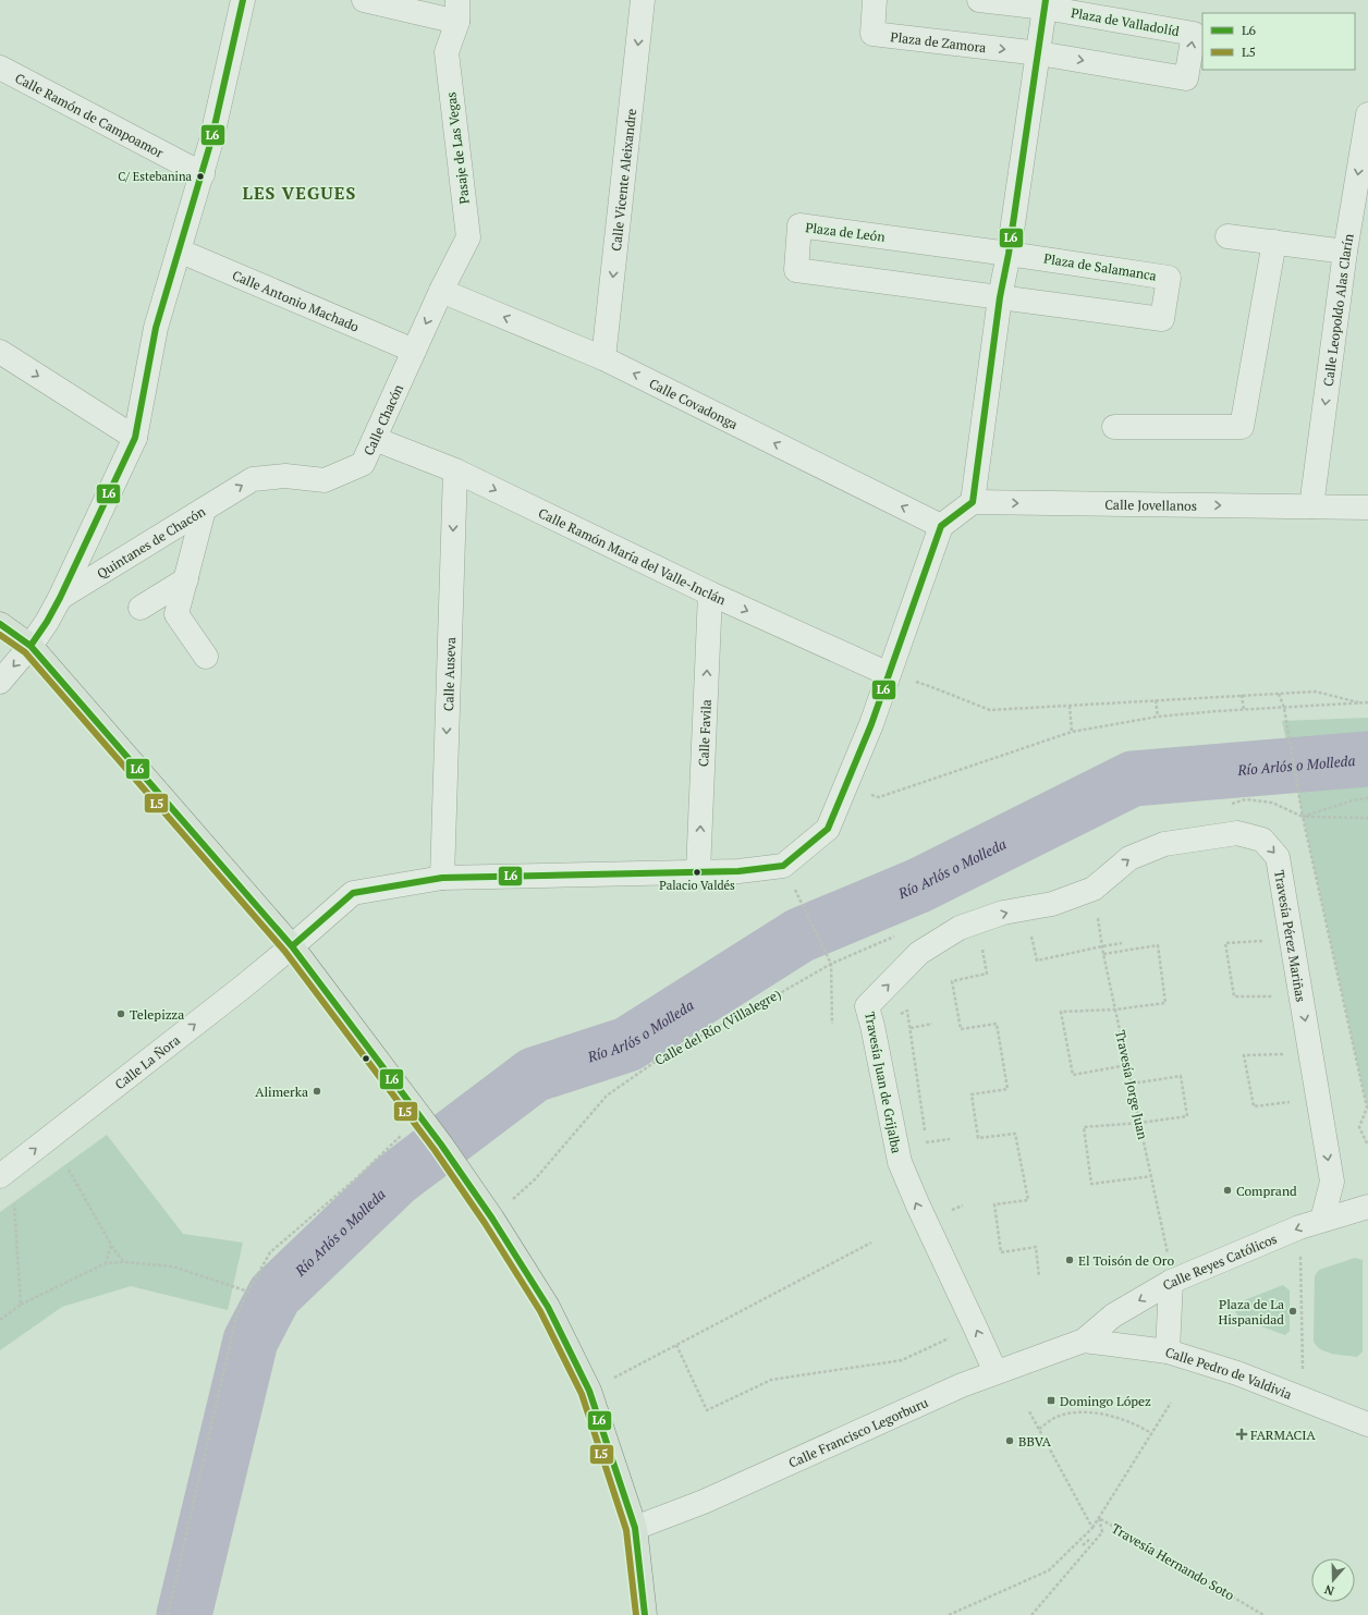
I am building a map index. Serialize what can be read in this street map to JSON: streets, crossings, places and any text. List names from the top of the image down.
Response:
{
  "streets": {
    "street": [
      "Plaza de Valladolíd",
      "Plaza de Zamora",
      "Calle Ramón de Campoamor",
      "Pasaje de Las Vegas",
      "Calle Vicente Aleixandre",
      "Plaza de León",
      "Plaza de Salamanca",
      "Calle Antonio Machado",
      "Calle Leopoldo Alas Clarín",
      "Calle Covadonga",
      "Calle Chacón",
      "Calle Jovellanos",
      "Quintanes de Chacón",
      "Calle Ramón María del Valle-Inclán",
      "Calle Auseva",
      "Calle Favila",
      "Travesía Pérez Mariñas",
      "Calle La Ñora",
      "Travesía Juan de Grijalba",
      "Calle Reyes Católicos",
      "Calle Pedro de Valdivia",
      "Calle Francisco Legorburu"
    ],
    "path": ["Calle del Río (Villalegre)", "Travesía Jorge Juan", "Travesía Hernando Soto"]
  },
  "crossings": [
    ["Plaza de Valladolíd", "Plaza de Zamora"],
    ["Pasaje de Las Vegas", "Calle Covadonga"],
    ["Pasaje de Las Vegas", "Calle Chacón"],
    ["Calle Vicente Aleixandre", "Calle Covadonga"],
    ["Plaza de León", "Plaza de Salamanca"],
    ["Calle Antonio Machado", "Calle Chacón"],
    ["Calle Leopoldo Alas Clarín", "Calle Jovellanos"],
    ["Calle Covadonga", "Calle Chacón"],
    ["Calle Chacón", "Quintanes de Chacón"],
    ["Calle Chacón", "Calle Ramón María del Valle-Inclán"],
    ["Calle Ramón María del Valle-Inclán", "Calle Auseva"],
    ["Calle Ramón María del Valle-Inclán", "Calle Favila"],
    ["Calle Auseva", "Calle La Ñora"],
    ["Calle Favila", "Calle La Ñora"],
    ["Travesía Pérez Mariñas", "Travesía Juan de Grijalba"],
    ["Travesía Pérez Mariñas", "Travesía Jorge Juan"],
    ["Travesía Pérez Mariñas", "Calle Reyes Católicos"],
    ["Travesía Juan de Grijalba", "Travesía Jorge Juan"],
    ["Travesía Juan de Grijalba", "Calle Francisco Legorburu"],
    ["Travesía Jorge Juan", "Calle Reyes Católicos"],
    ["Calle Reyes Católicos", "Calle Pedro de Valdivia"],
    ["Calle Reyes Católicos", "Calle Francisco Legorburu"],
    ["Calle Pedro de Valdivia", "Calle Francisco Legorburu"]
  ],
  "one_way": [
    "Plaza de Zamora",
    "Calle Vicente Aleixandre",
    "Calle Leopoldo Alas Clarín",
    "Calle Covadonga",
    "Calle Jovellanos",
    "Calle Ramón María del Valle-Inclán",
    "Calle Auseva",
    "Calle Favila",
    "Calle La Ñora",
    "Calle Reyes Católicos"
  ],
  "districts": ["LES VEGUES"],
  "water": ["Río Arlós o Molleda"],
  "places": {
    "other": [
      "C/ Estebanina",
      "Palacio Valdés",
      "Telepizza",
      "Alimerka",
      "Comprand",
      "El Toisón de Oro",
      "Plaza de La Hispanidad",
      "BBVA"
    ],
    "transit": ["Domingo López"],
    "health": ["FARMACIA"]
  },
  "lines": ["transit line L6", "transit line L5"],
  "legend": ["L6", "L5"],
  "north": "bottom"
}
